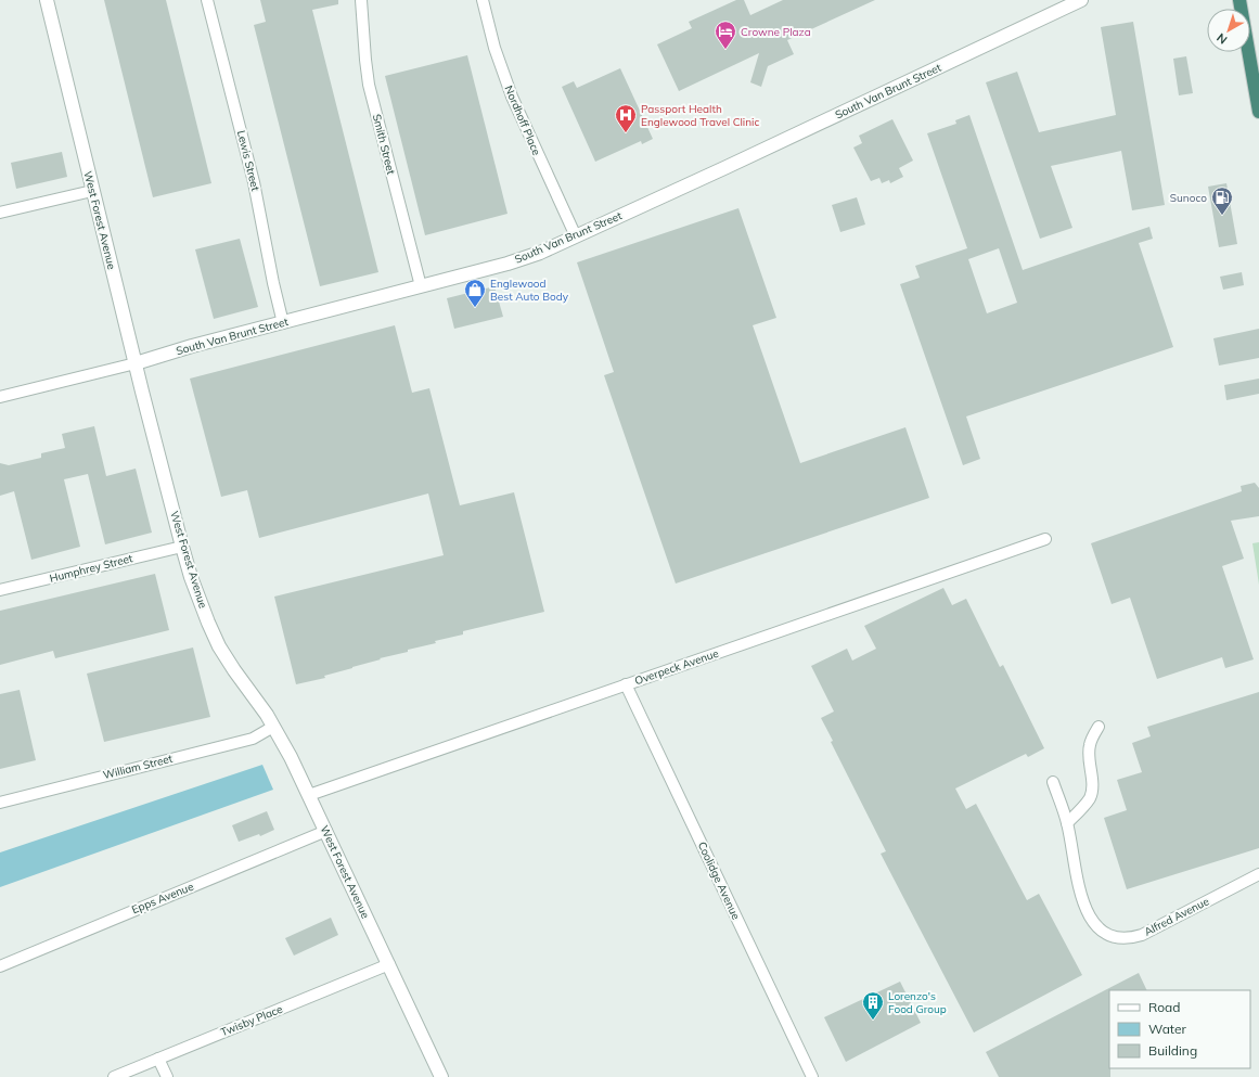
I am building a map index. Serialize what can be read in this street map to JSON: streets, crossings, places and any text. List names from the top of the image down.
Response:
{
  "streets": {
    "street": [
      "South Van Brunt Street",
      "Nordhoff Place",
      "Smith Street",
      "Lewis Street",
      "West Forest Avenue",
      "Humphrey Street",
      "Overpeck Avenue",
      "William Street",
      "Coolidge Avenue",
      "Epps Avenue",
      "Alfred Avenue",
      "Twisby Place"
    ]
  },
  "crossings": [
    ["South Van Brunt Street", "Nordhoff Place"],
    ["South Van Brunt Street", "Smith Street"],
    ["South Van Brunt Street", "Lewis Street"],
    ["South Van Brunt Street", "West Forest Avenue"],
    ["West Forest Avenue", "Humphrey Street"],
    ["West Forest Avenue", "Overpeck Avenue"],
    ["West Forest Avenue", "William Street"],
    ["West Forest Avenue", "Epps Avenue"],
    ["West Forest Avenue", "Twisby Place"],
    ["Overpeck Avenue", "Coolidge Avenue"]
  ],
  "places": {
    "hotel": ["Crowne Plaza"],
    "hospital": ["Passport Health Englewood Travel Clinic"],
    "fuel station": ["Sunoco"],
    "shop": ["Englewood Best Auto Body"],
    "building": ["Lorenzo's Food Group"]
  },
  "legend": ["Road", "Water", "Building"],
  "north": "bottom left"
}
